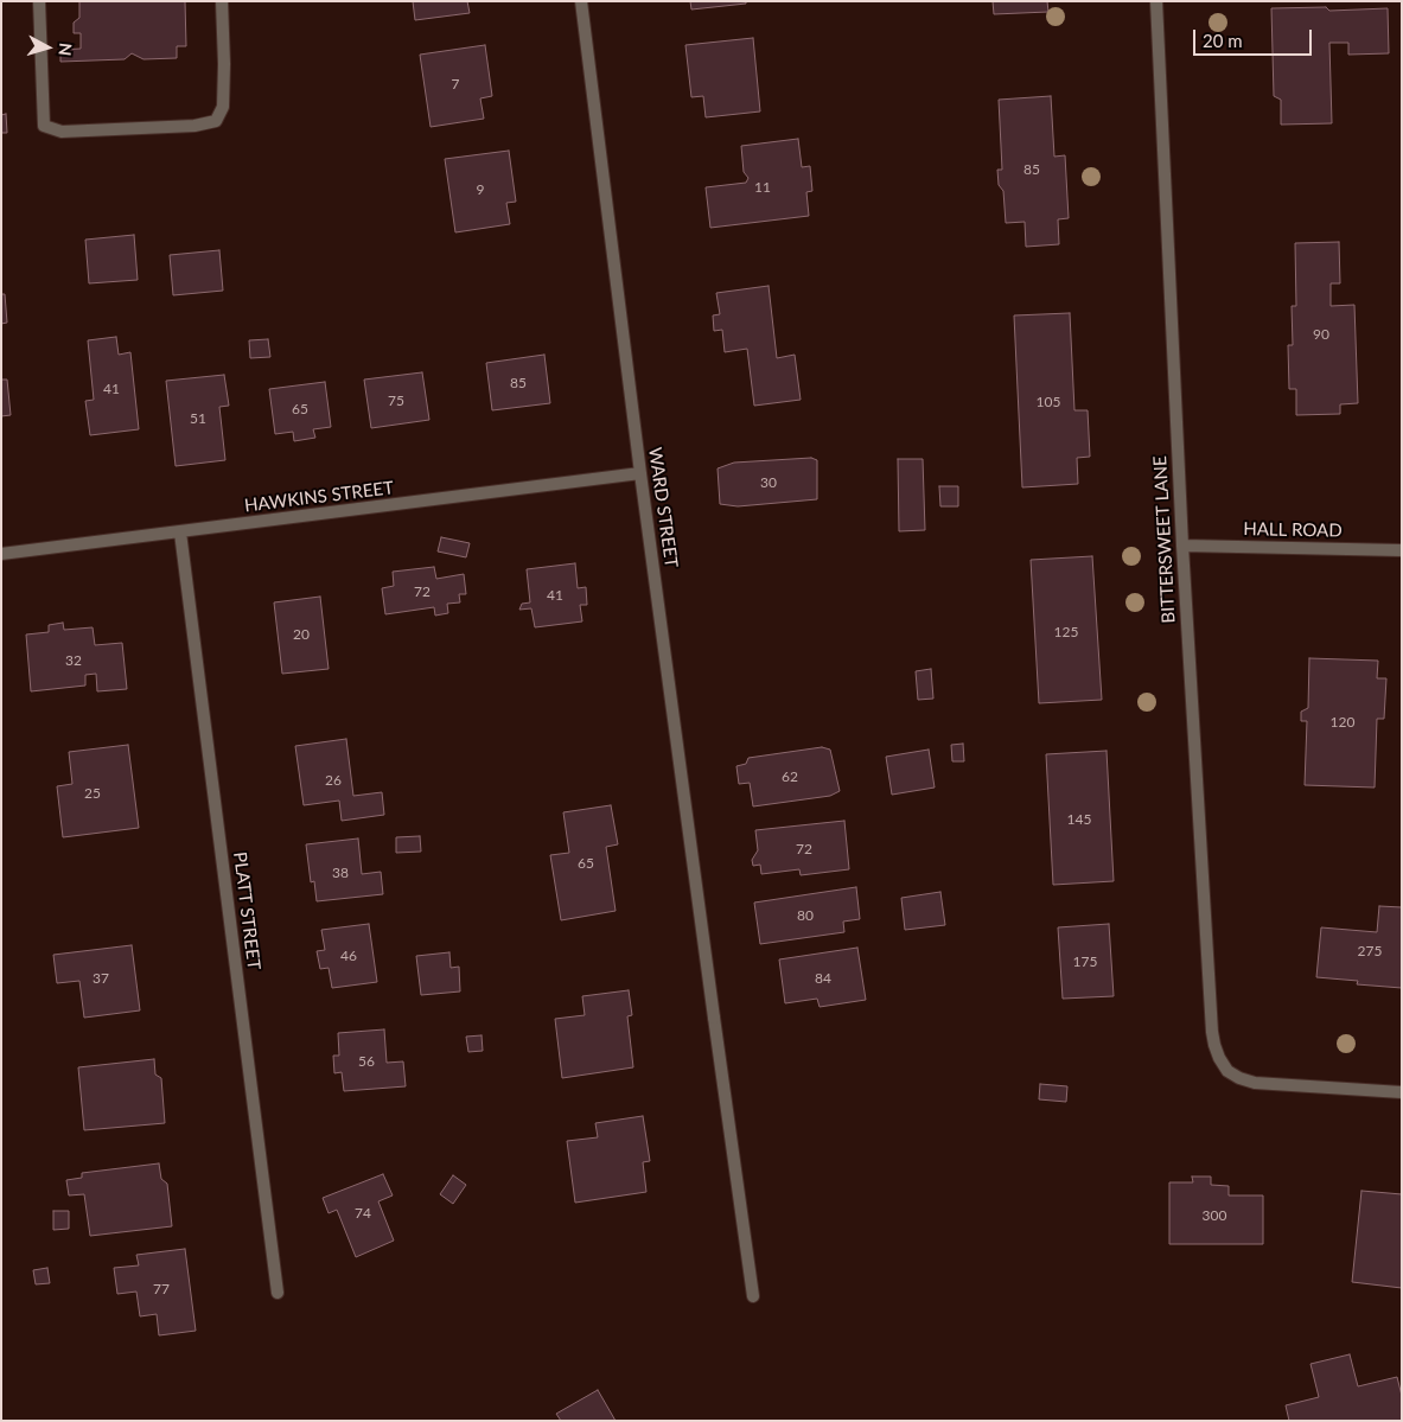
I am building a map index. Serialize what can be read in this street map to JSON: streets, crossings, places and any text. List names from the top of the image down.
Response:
{
  "streets": {
    "street": [
      "HAWKINS STREET",
      "WARD STREET",
      "HALL ROAD",
      "BITTERSWEET LANE",
      "PLATT STREET"
    ]
  },
  "crossings": [
    ["HAWKINS STREET", "WARD STREET"],
    ["HAWKINS STREET", "PLATT STREET"],
    ["HALL ROAD", "BITTERSWEET LANE"]
  ],
  "house_numbers": [
    "7",
    "85",
    "11",
    "9",
    "90",
    "85",
    "41",
    "75",
    "105",
    "65",
    "51",
    "30",
    "72",
    "41",
    "125",
    "20",
    "32",
    "120",
    "62",
    "26",
    "25",
    "145",
    "72",
    "65",
    "38",
    "80",
    "275",
    "46",
    "175",
    "37",
    "84",
    "56",
    "74",
    "300",
    "77"
  ],
  "scale_bar": "20 m",
  "north": "right"
}
